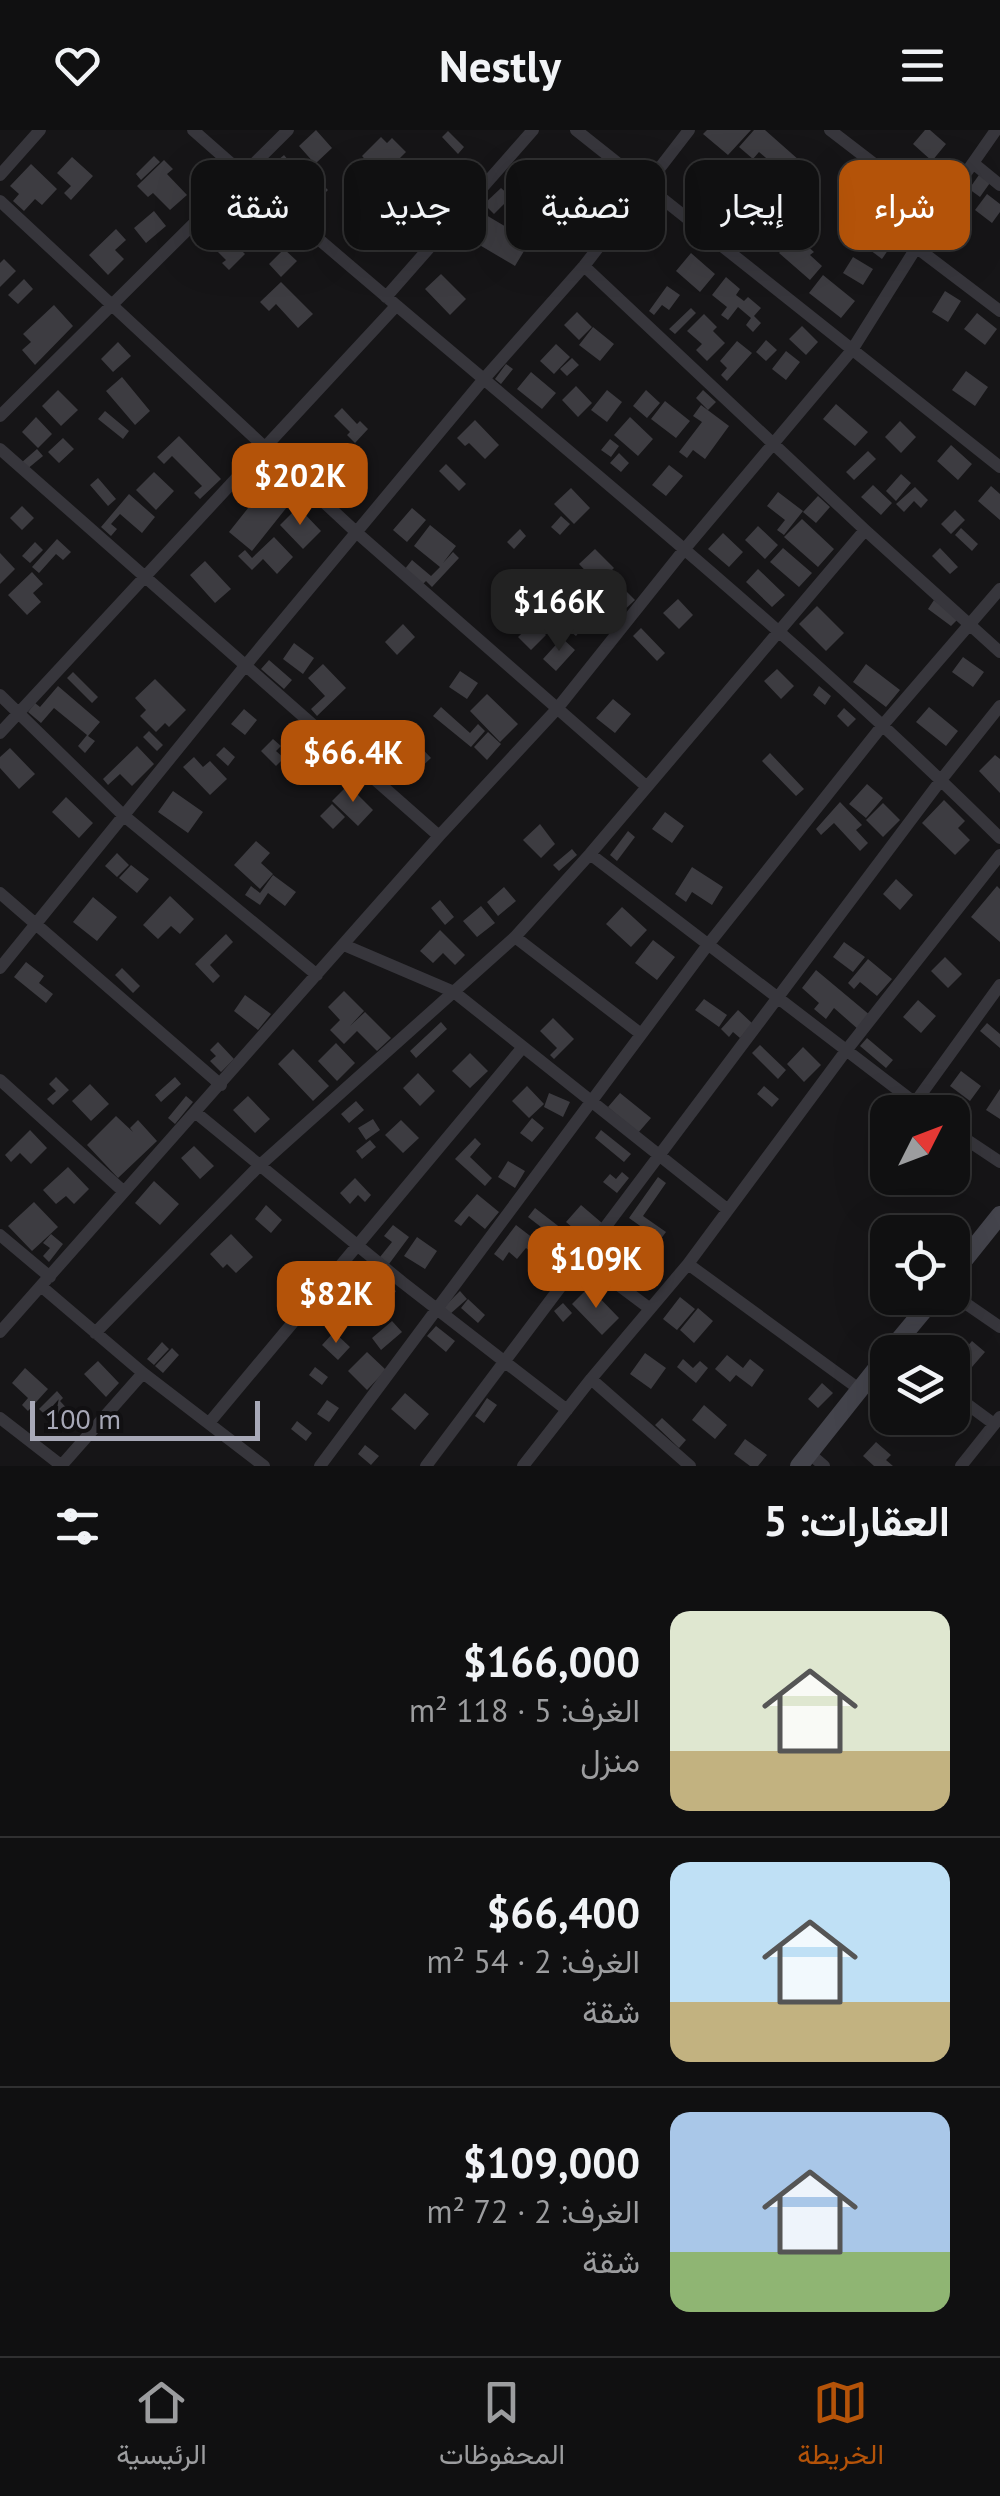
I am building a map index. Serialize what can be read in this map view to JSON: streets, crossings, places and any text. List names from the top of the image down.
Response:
{
  "scale_bar": "100 m",
  "north": "top right",
  "page": {
    "header": "Nestly",
    "chip": [
      "شراء",
      "إيجار",
      "تصفية",
      "جديد",
      "شقة"
    ],
    "price": [
      "$202K",
      "$166K",
      "$66.4K",
      "$109K",
      "$82K"
    ],
    "scale": "100 m",
    "heading": "العقارات: 5",
    "list": [
      {
        "name": "$166,000",
        "note": "الغرف: 5 · 118 m² · منزل"
      },
      {
        "name": "$66,400",
        "note": "الغرف: 2 · 54 m² · شقة"
      },
      {
        "name": "$109,000",
        "note": "الغرف: 2 · 72 m² · شقة"
      }
    ],
    "tabs": ["الخريطة", "المحفوظات", "الرئيسية"]
  }
}
